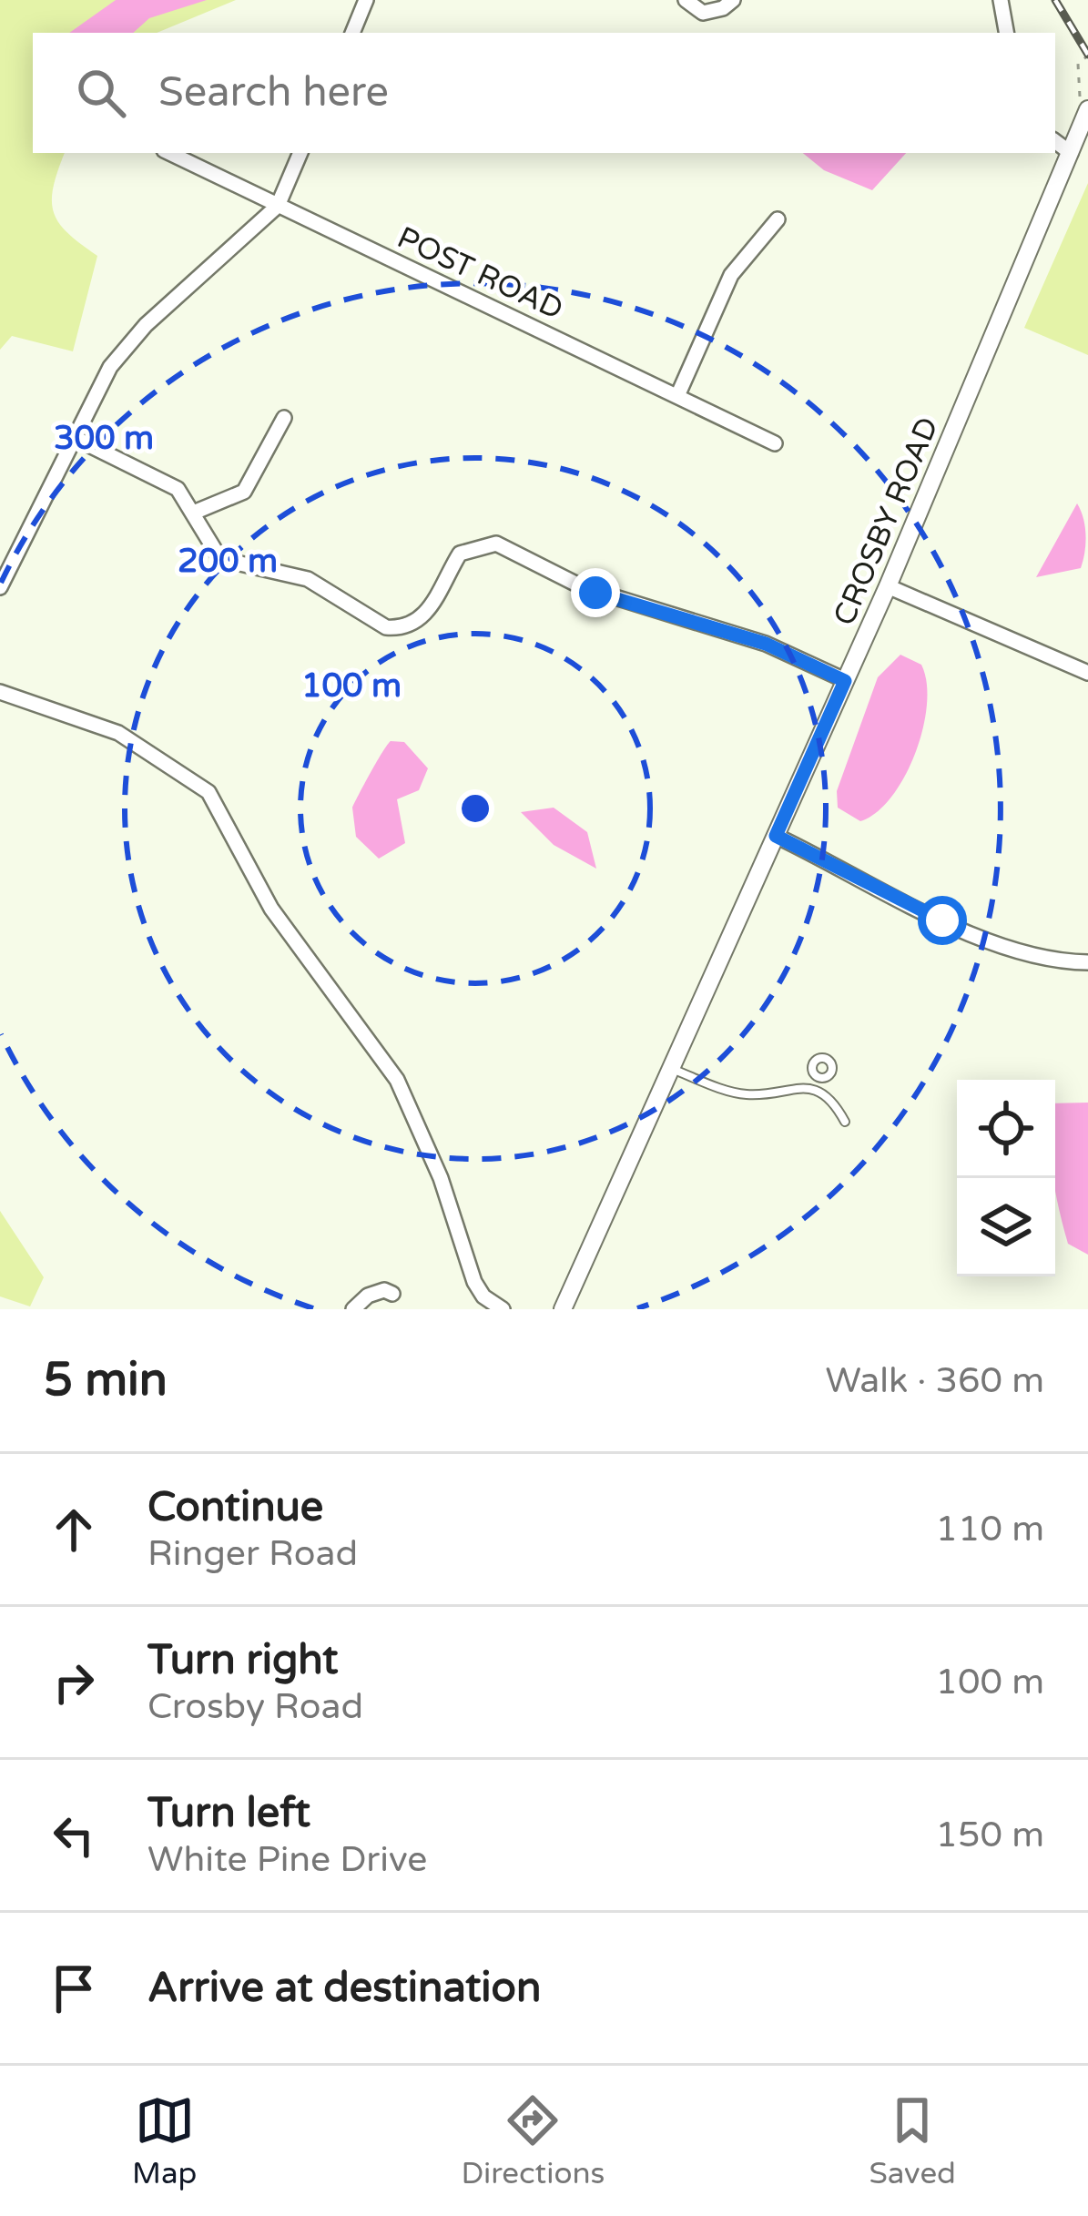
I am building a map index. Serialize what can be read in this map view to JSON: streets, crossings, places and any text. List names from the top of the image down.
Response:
{
  "streets": {
    "street": ["POST ROAD", "CROSBY ROAD"]
  },
  "page": {
    "search": "Search here",
    "heading": ["5 min", "Walk · 360 m"],
    "list": [
      ["Continue", "Ringer Road", "110 m"],
      ["Turn right", "Crosby Road", "100 m"],
      ["Turn left", "White Pine Drive", "150 m"],
      "Arrive at destination"
    ],
    "nav": ["Map", "Directions", "Saved"]
  },
  "rings": ["300 m", "200 m", "100 m"]
}
